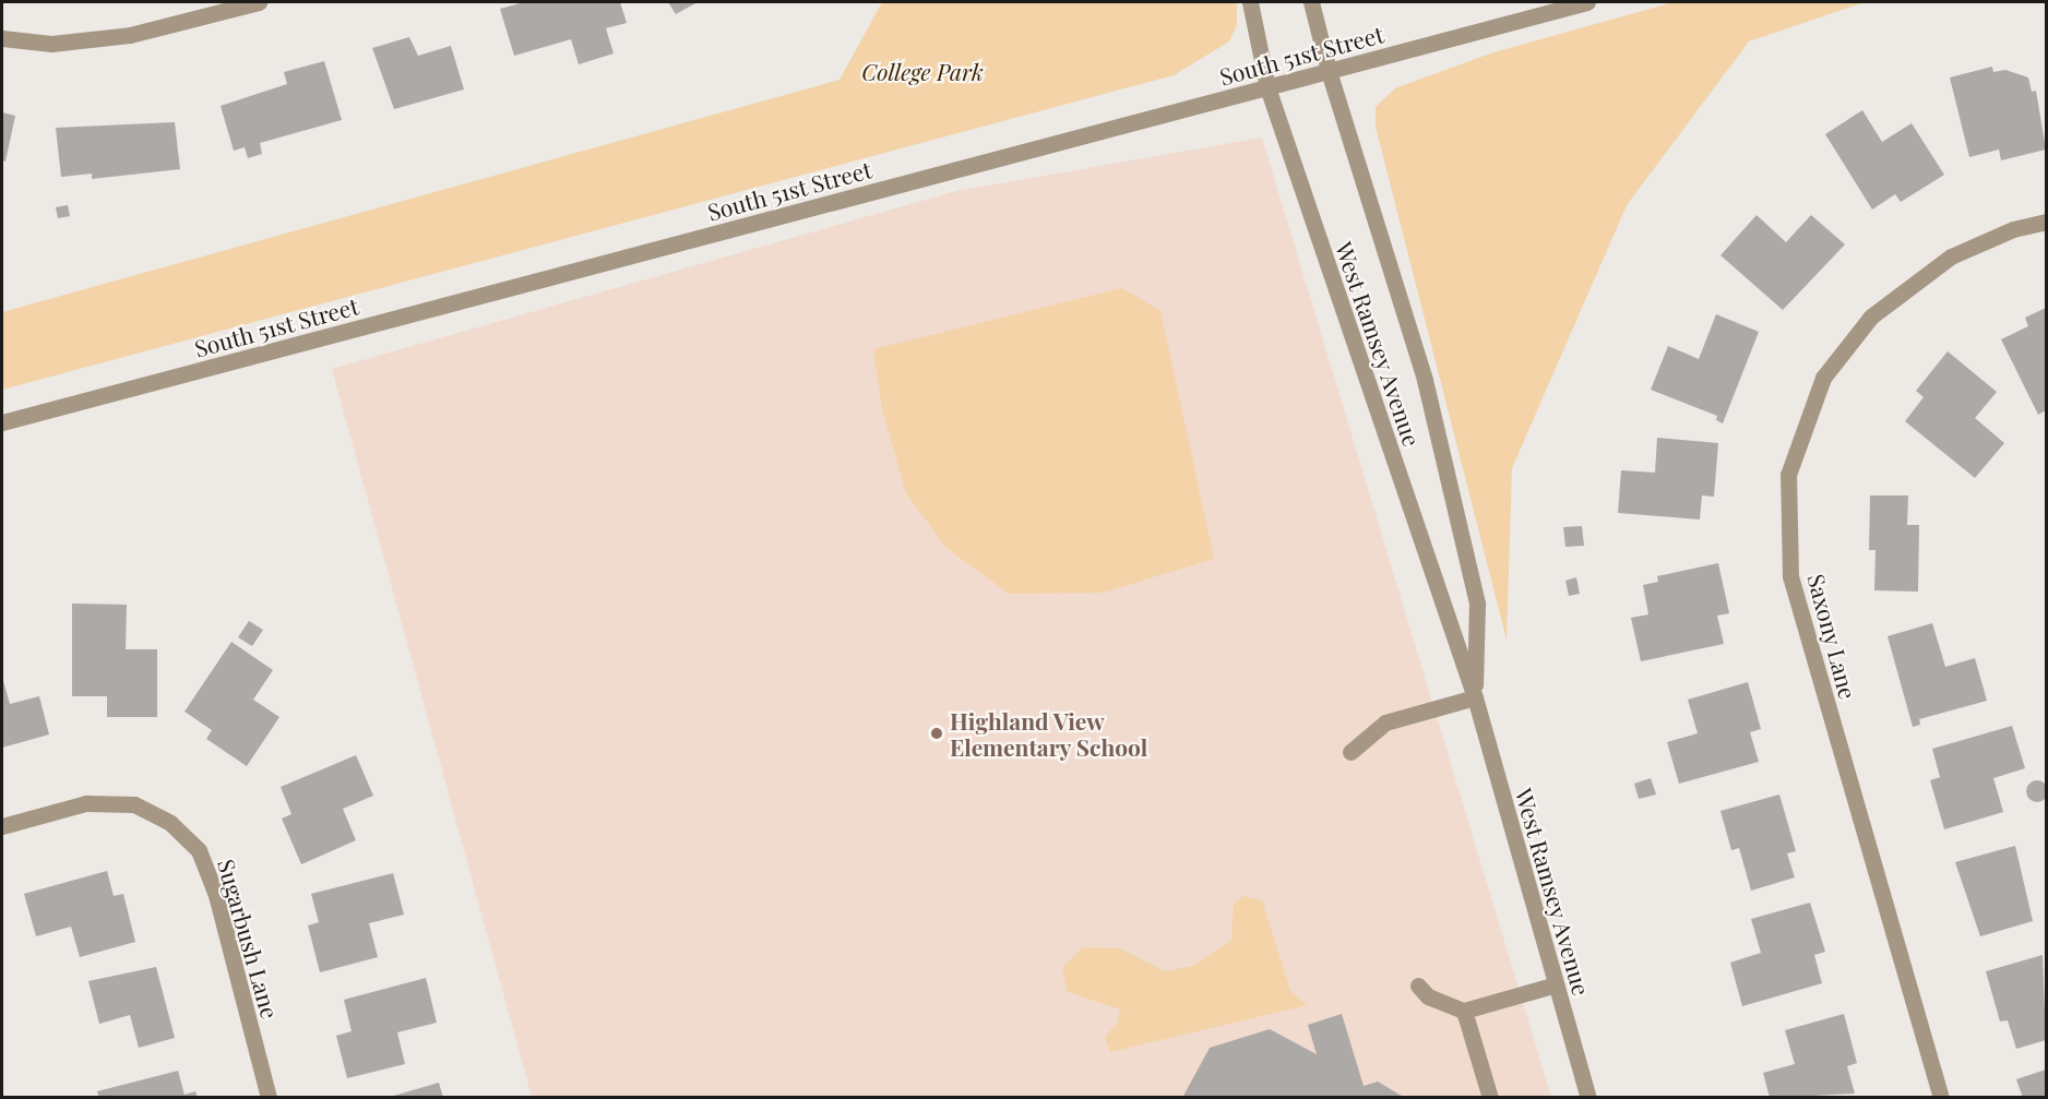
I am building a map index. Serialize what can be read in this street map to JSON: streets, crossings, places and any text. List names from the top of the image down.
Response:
{
  "streets": {
    "street": [
      "South 51st Street",
      "West Ramsey Avenue",
      "Saxony Lane",
      "Sugarbush Lane"
    ]
  },
  "crossings": [
    ["South 51st Street", "West Ramsey Avenue"]
  ],
  "parks": ["College Park"],
  "places": ["Highland View Elementary School"]
}
